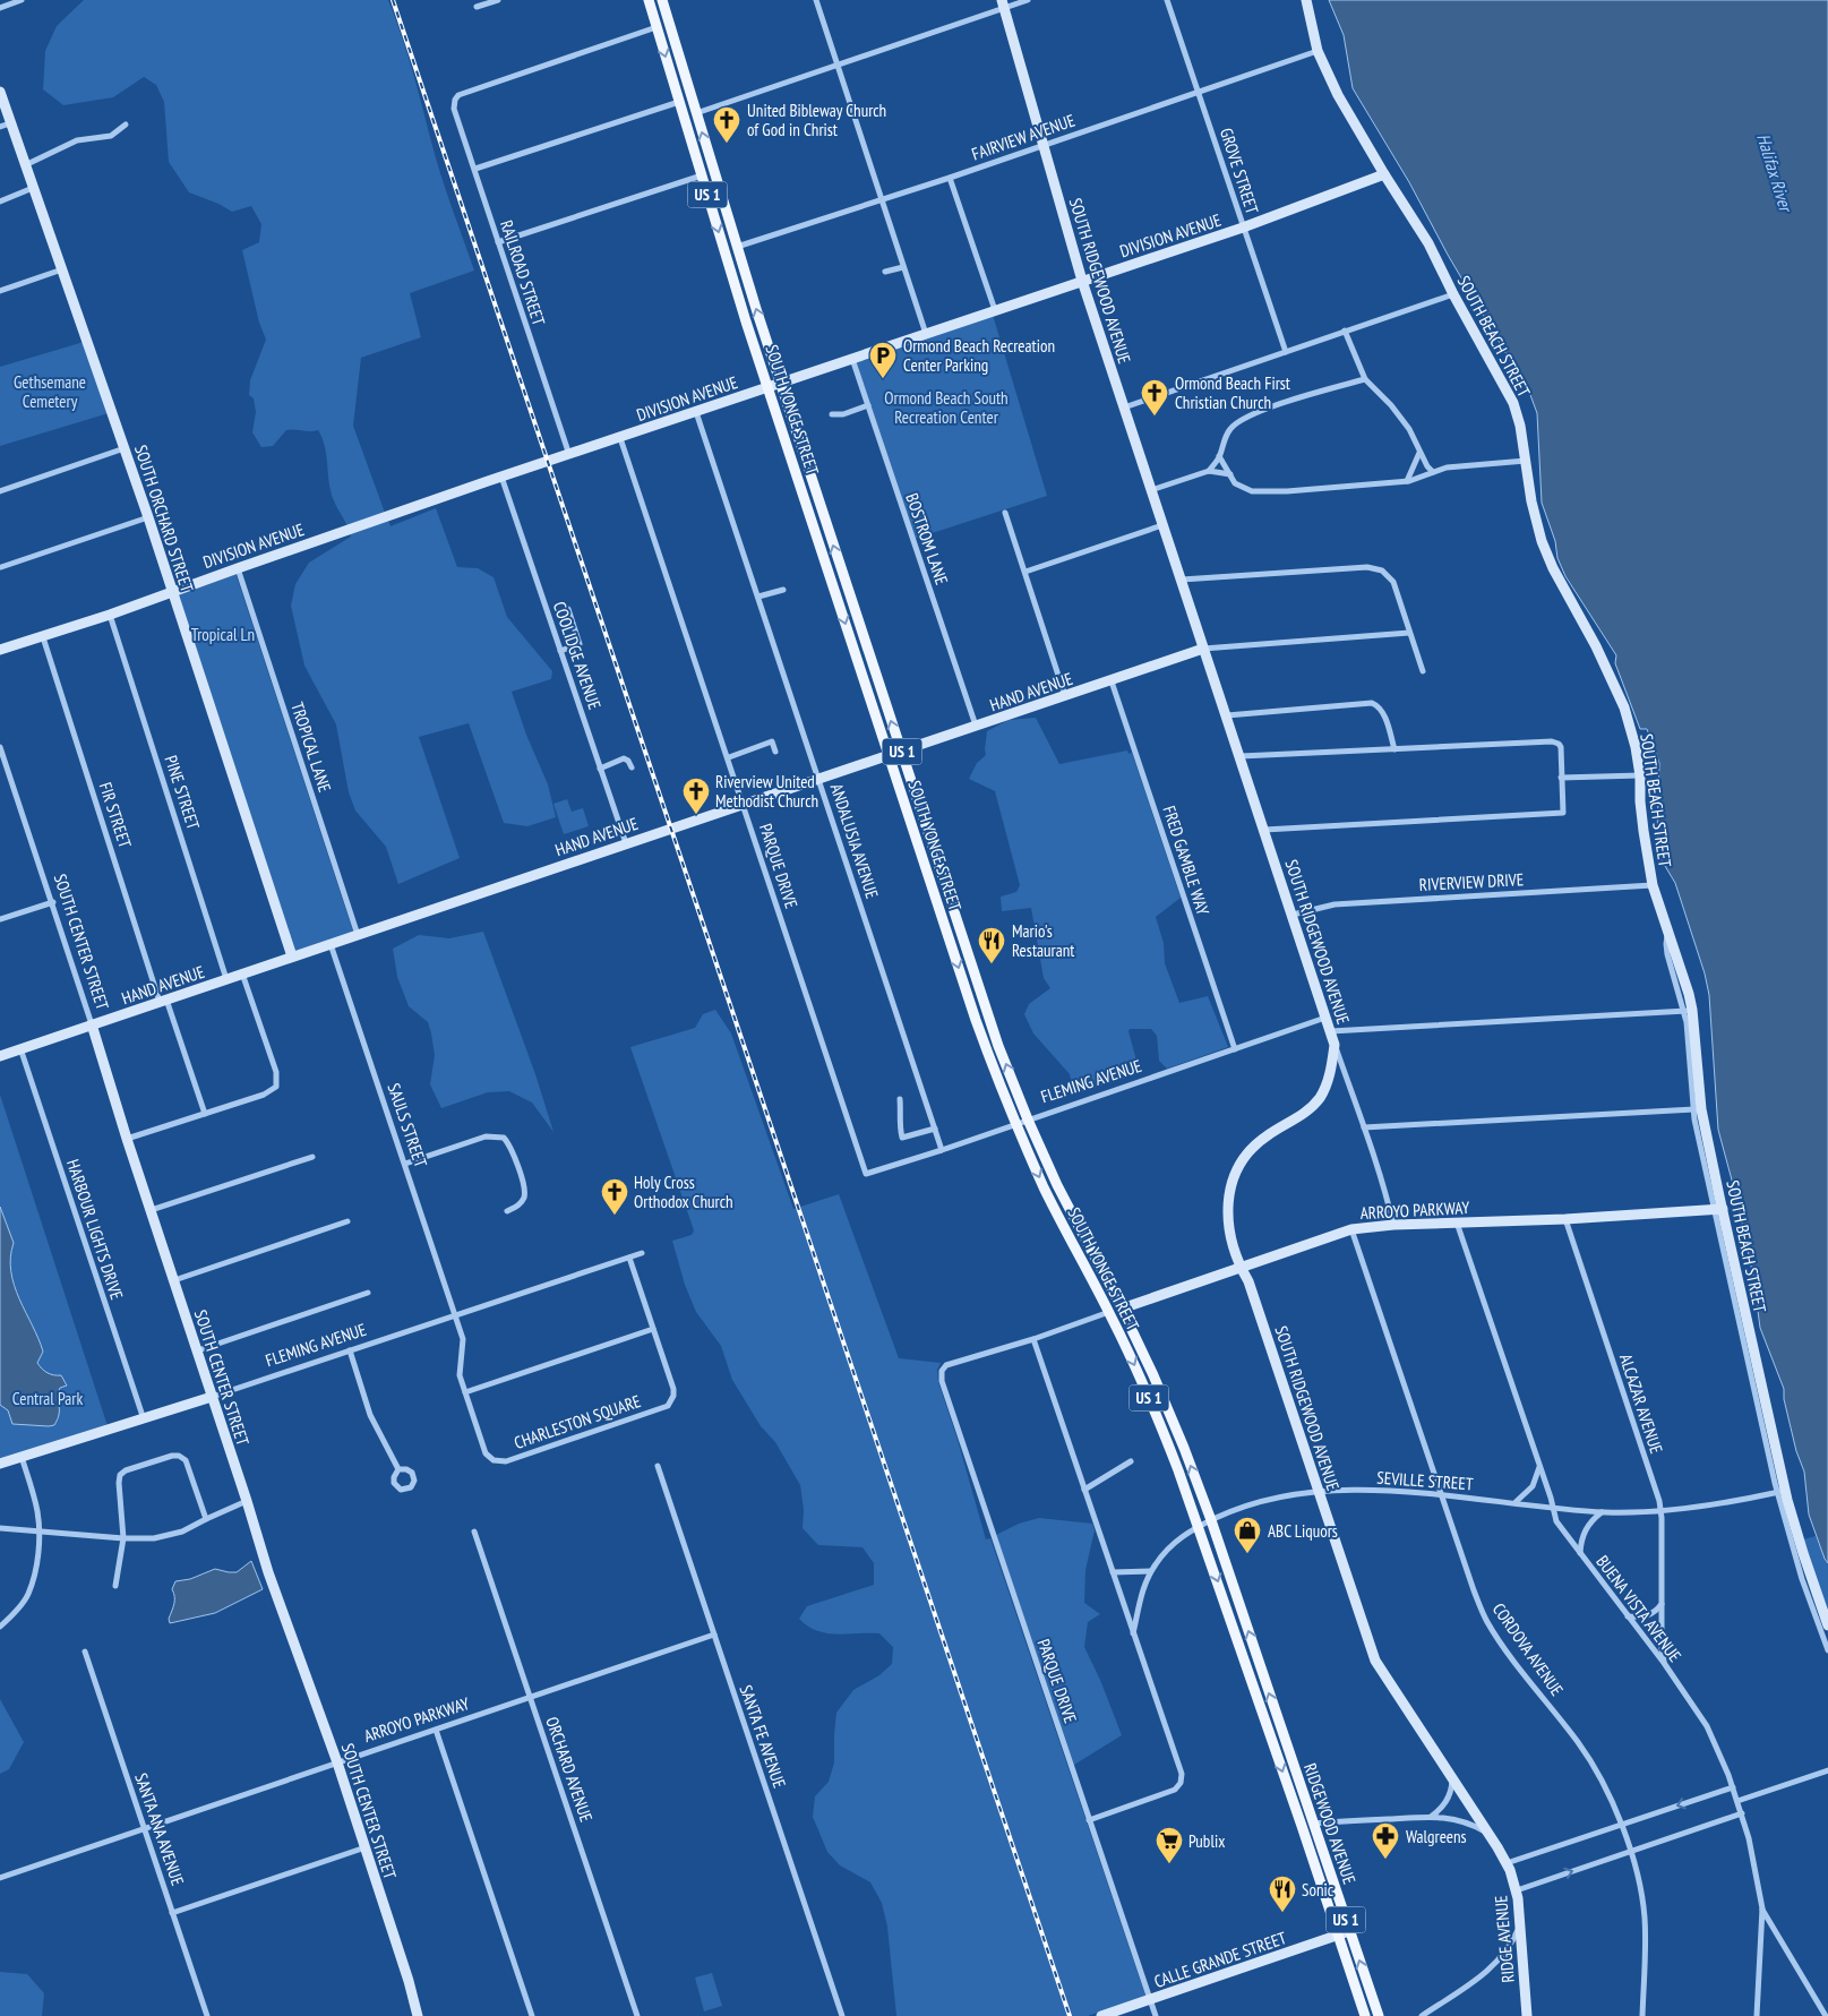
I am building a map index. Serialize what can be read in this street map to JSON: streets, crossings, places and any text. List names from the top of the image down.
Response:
{
  "streets": {
    "main road": ["US 1", "SOUTH YONGE STREET", "RIDGEWOOD AVENUE"],
    "street": [
      "FAIRVIEW AVENUE",
      "GROVE STREET",
      "DIVISION AVENUE",
      "RAILROAD STREET",
      "SOUTH RIDGEWOOD AVENUE",
      "SOUTH BEACH STREET",
      "SOUTH ORCHARD STREET",
      "BOSTROM LANE",
      "COOLIDGE AVENUE",
      "HAND AVENUE",
      "TROPICAL LANE",
      "PINE STREET",
      "FIR STREET",
      "ANDALUSIA AVENUE",
      "FRED GAMBLE WAY",
      "PARQUE DRIVE",
      "RIVERVIEW DRIVE",
      "SOUTH CENTER STREET",
      "FLEMING AVENUE",
      "SAULS STREET",
      "ARROYO PARKWAY",
      "HARBOUR LIGHTS DRIVE",
      "ALCAZAR AVENUE",
      "CHARLESTON SQUARE",
      "SEVILLE STREET",
      "BUENA VISTA AVENUE",
      "CORDOVA AVENUE",
      "SANTA FE AVENUE",
      "ORCHARD AVENUE",
      "SANTA ANA AVENUE",
      "RIDGE AVENUE",
      "CALLE GRANDE STREET"
    ]
  },
  "crossings": [
    ["FAIRVIEW AVENUE", "GROVE STREET"],
    ["FAIRVIEW AVENUE", "SOUTH RIDGEWOOD AVENUE"],
    ["FAIRVIEW AVENUE", "SOUTH BEACH STREET"],
    ["FAIRVIEW AVENUE", "SOUTH YONGE STREET"],
    ["GROVE STREET", "DIVISION AVENUE"],
    ["DIVISION AVENUE", "RAILROAD STREET"],
    ["DIVISION AVENUE", "SOUTH RIDGEWOOD AVENUE"],
    ["DIVISION AVENUE", "SOUTH BEACH STREET"],
    ["DIVISION AVENUE", "SOUTH YONGE STREET"],
    ["DIVISION AVENUE", "SOUTH ORCHARD STREET"],
    ["DIVISION AVENUE", "BOSTROM LANE"],
    ["DIVISION AVENUE", "COOLIDGE AVENUE"],
    ["DIVISION AVENUE", "TROPICAL LANE"],
    ["DIVISION AVENUE", "PINE STREET"],
    ["DIVISION AVENUE", "FIR STREET"],
    ["DIVISION AVENUE", "ANDALUSIA AVENUE"],
    ["DIVISION AVENUE", "PARQUE DRIVE"],
    ["RAILROAD STREET", "SOUTH YONGE STREET"],
    ["SOUTH RIDGEWOOD AVENUE", "HAND AVENUE"],
    ["SOUTH RIDGEWOOD AVENUE", "RIVERVIEW DRIVE"],
    ["SOUTH RIDGEWOOD AVENUE", "FLEMING AVENUE"],
    ["SOUTH RIDGEWOOD AVENUE", "ARROYO PARKWAY"],
    ["SOUTH RIDGEWOOD AVENUE", "SEVILLE STREET"],
    ["SOUTH RIDGEWOOD AVENUE", "RIDGE AVENUE"],
    ["SOUTH BEACH STREET", "RIVERVIEW DRIVE"],
    ["SOUTH BEACH STREET", "ARROYO PARKWAY"],
    ["SOUTH BEACH STREET", "SEVILLE STREET"],
    ["SOUTH YONGE STREET", "HAND AVENUE"],
    ["SOUTH YONGE STREET", "FLEMING AVENUE"],
    ["SOUTH YONGE STREET", "ARROYO PARKWAY"],
    ["SOUTH YONGE STREET", "SEVILLE STREET"],
    ["SOUTH YONGE STREET", "RIDGEWOOD AVENUE"],
    ["SOUTH ORCHARD STREET", "HAND AVENUE"],
    ["BOSTROM LANE", "HAND AVENUE"],
    ["COOLIDGE AVENUE", "HAND AVENUE"],
    ["HAND AVENUE", "TROPICAL LANE"],
    ["HAND AVENUE", "PINE STREET"],
    ["HAND AVENUE", "FIR STREET"],
    ["HAND AVENUE", "ANDALUSIA AVENUE"],
    ["HAND AVENUE", "FRED GAMBLE WAY"],
    ["HAND AVENUE", "PARQUE DRIVE"],
    ["HAND AVENUE", "SOUTH CENTER STREET"],
    ["HAND AVENUE", "SAULS STREET"],
    ["HAND AVENUE", "HARBOUR LIGHTS DRIVE"],
    ["ANDALUSIA AVENUE", "FLEMING AVENUE"],
    ["FRED GAMBLE WAY", "FLEMING AVENUE"],
    ["PARQUE DRIVE", "FLEMING AVENUE"],
    ["PARQUE DRIVE", "CALLE GRANDE STREET"],
    ["SOUTH CENTER STREET", "FLEMING AVENUE"],
    ["SOUTH CENTER STREET", "ARROYO PARKWAY"],
    ["FLEMING AVENUE", "SAULS STREET"],
    ["FLEMING AVENUE", "HARBOUR LIGHTS DRIVE"],
    ["FLEMING AVENUE", "CHARLESTON SQUARE"],
    ["SAULS STREET", "CHARLESTON SQUARE"],
    ["ARROYO PARKWAY", "ALCAZAR AVENUE"],
    ["ARROYO PARKWAY", "BUENA VISTA AVENUE"],
    ["ARROYO PARKWAY", "CORDOVA AVENUE"],
    ["ARROYO PARKWAY", "SANTA FE AVENUE"],
    ["ARROYO PARKWAY", "ORCHARD AVENUE"],
    ["ARROYO PARKWAY", "SANTA ANA AVENUE"],
    ["ALCAZAR AVENUE", "SEVILLE STREET"],
    ["ALCAZAR AVENUE", "BUENA VISTA AVENUE"],
    ["SEVILLE STREET", "BUENA VISTA AVENUE"],
    ["SEVILLE STREET", "CORDOVA AVENUE"],
    ["RIDGEWOOD AVENUE", "CALLE GRANDE STREET"]
  ],
  "water": ["Halifax River"],
  "parks": [
    "Gethsemane Cemetery",
    "Ormond Beach South Recreation Center",
    "Tropical Ln",
    "Central Park"
  ],
  "places": {
    "church": [
      "United Bibleway Church of God in Christ",
      "Ormond Beach First Christian Church",
      "Riverview United Methodist Church",
      "Holy Cross Orthodox Church"
    ],
    "parking": ["Ormond Beach Recreation Center Parking"],
    "restaurant": ["Mario's Restaurant", "Sonic"],
    "shop": ["ABC Liquors"],
    "pharmacy": ["Walgreens"],
    "supermarket": ["Publix"]
  }
}
